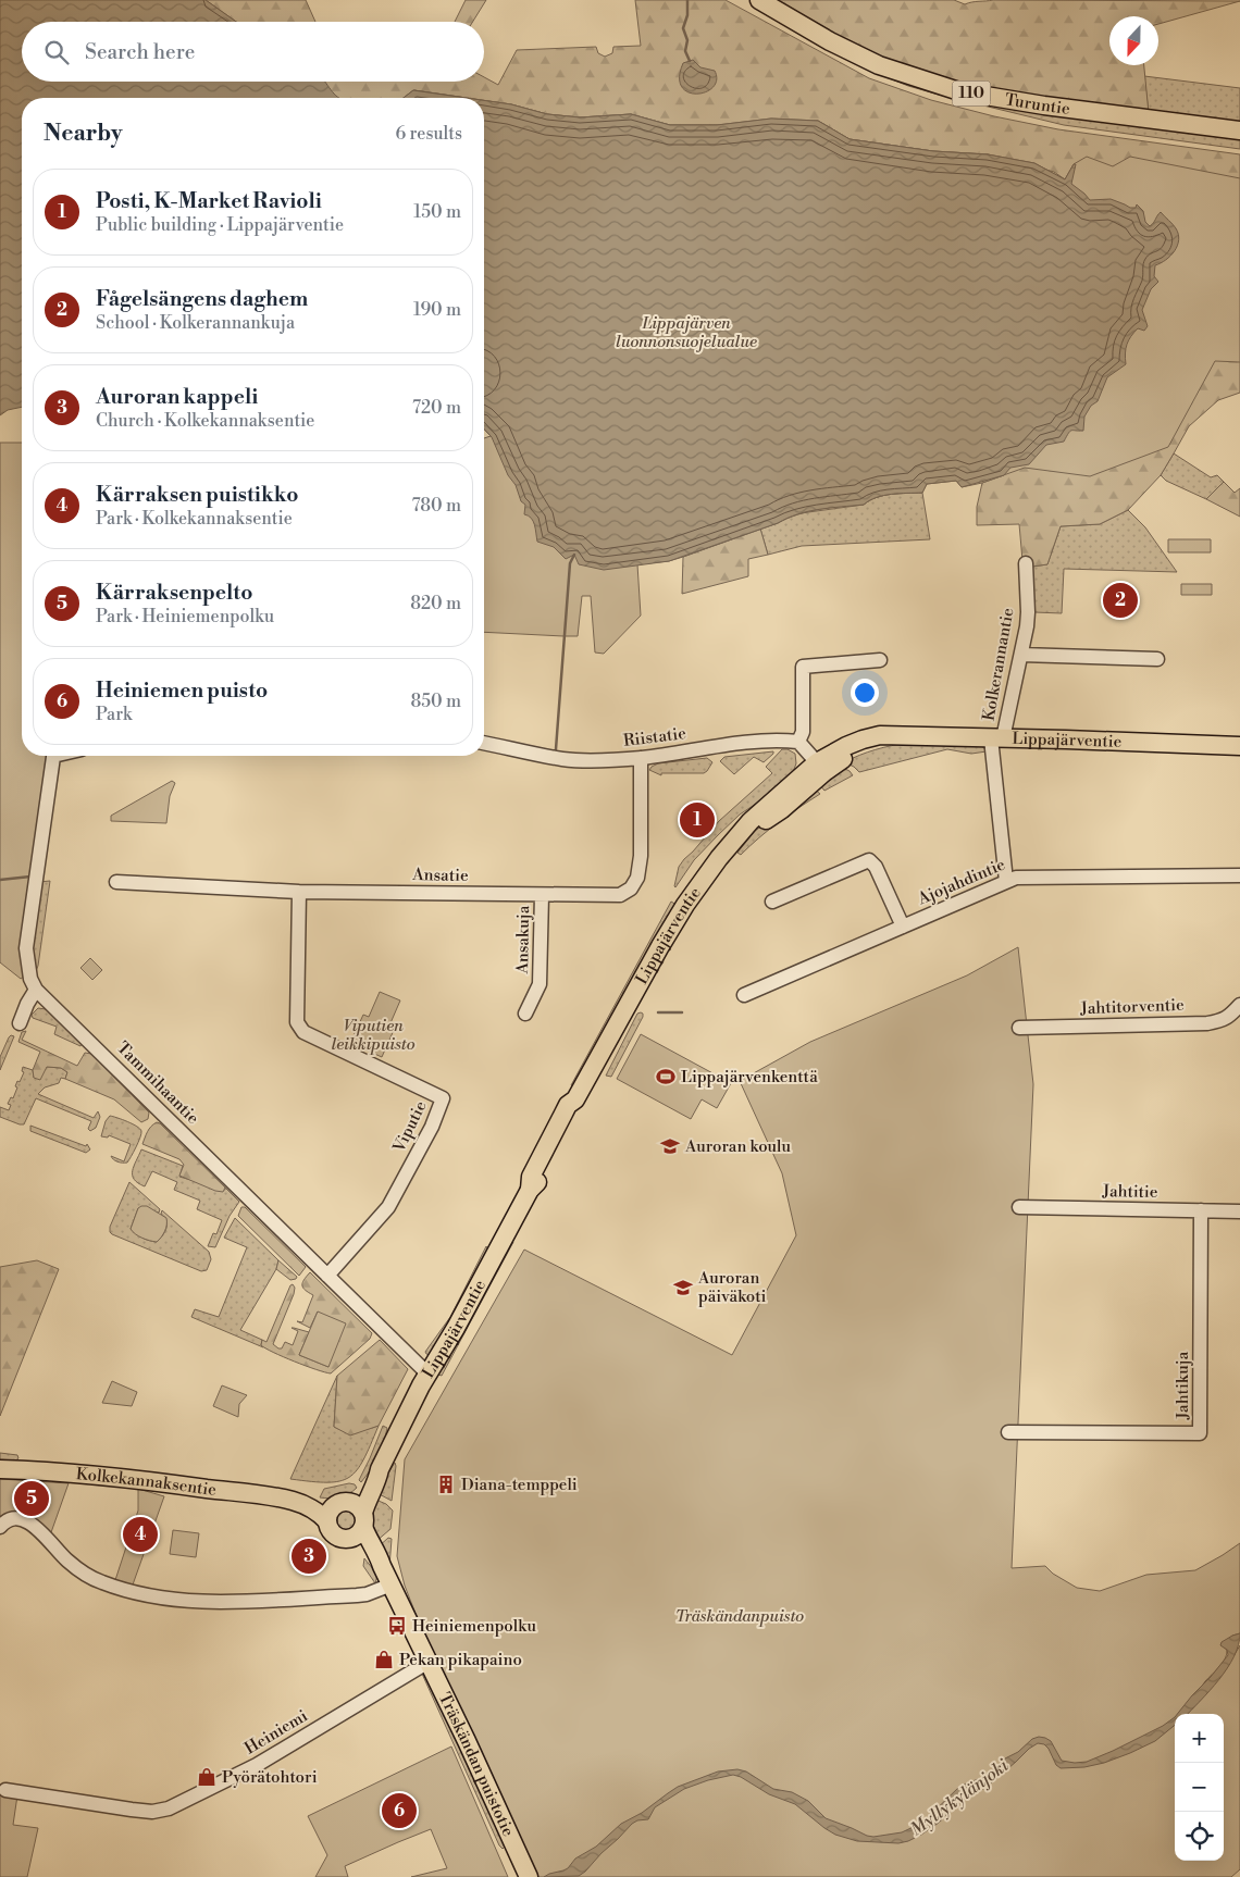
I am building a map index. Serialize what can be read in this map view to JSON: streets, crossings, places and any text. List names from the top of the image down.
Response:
{
  "streets": {
    "main road": [
      "110",
      "Turuntie",
      "Lippajärventie",
      "Kolkekannaksentie",
      "Träskändan puistotie"
    ],
    "street": [
      "Kolkerannantie",
      "Riistatie",
      "Ansatie",
      "Ajojahdintie",
      "Ansakuja",
      "Jahtitorventie",
      "Tammihaantie",
      "Viputie",
      "Jahtitie",
      "Jahtikuja",
      "Heiniemi"
    ]
  },
  "crossings": [
    ["Kolkerannantie", "Lippajärventie"],
    ["Kolkerannantie", "Ajojahdintie"],
    ["Riistatie", "Ansatie"],
    ["Lippajärventie", "Tammihaantie"],
    ["Lippajärventie", "Kolkekannaksentie"],
    ["Lippajärventie", "Träskändan puistotie"],
    ["Ansatie", "Ansakuja"],
    ["Ansatie", "Viputie"],
    ["Tammihaantie", "Viputie"],
    ["Jahtitie", "Jahtikuja"],
    ["Kolkekannaksentie", "Träskändan puistotie"],
    ["Heiniemi", "Träskändan puistotie"]
  ],
  "water": ["Myllykylänjoki"],
  "parks": ["Lippajärven luonnonsuojelualue", "Viputien leikkipuisto", "Träskändanpuisto"],
  "places": {
    "sports": ["Lippajärvenkenttä"],
    "school or university": ["Auroran koulu", "Auroran päiväkoti"],
    "building": ["Diana-temppeli"],
    "bus stop": ["Heiniemenpolku"],
    "shop": ["Pekan pikapaino", "Pyörätohtori"]
  },
  "north": "bottom",
  "page": {
    "search": "Search here",
    "heading": ["Nearby", "6 results"],
    "list": [
      {
        "mark": "1",
        "name": "Posti, K-Market Ravioli",
        "note": "Public building · Lippajärventie",
        "value": "150 m"
      },
      {
        "mark": "2",
        "name": "Fågelsängens daghem",
        "note": "School · Kolkerannankuja",
        "value": "190 m"
      },
      {
        "mark": "3",
        "name": "Auroran kappeli",
        "note": "Church · Kolkekannaksentie",
        "value": "720 m"
      },
      {
        "mark": "4",
        "name": "Kärraksen puistikko",
        "note": "Park · Kolkekannaksentie",
        "value": "780 m"
      },
      {
        "mark": "5",
        "name": "Kärraksenpelto",
        "note": "Park · Heiniemenpolku",
        "value": "820 m"
      },
      {
        "mark": "6",
        "name": "Heiniemen puisto",
        "note": "Park",
        "value": "850 m"
      }
    ],
    "pins": [
      "2",
      "1",
      "5",
      "4",
      "3",
      "6"
    ],
    "map_buttons": ["+", "−"]
  }
}
